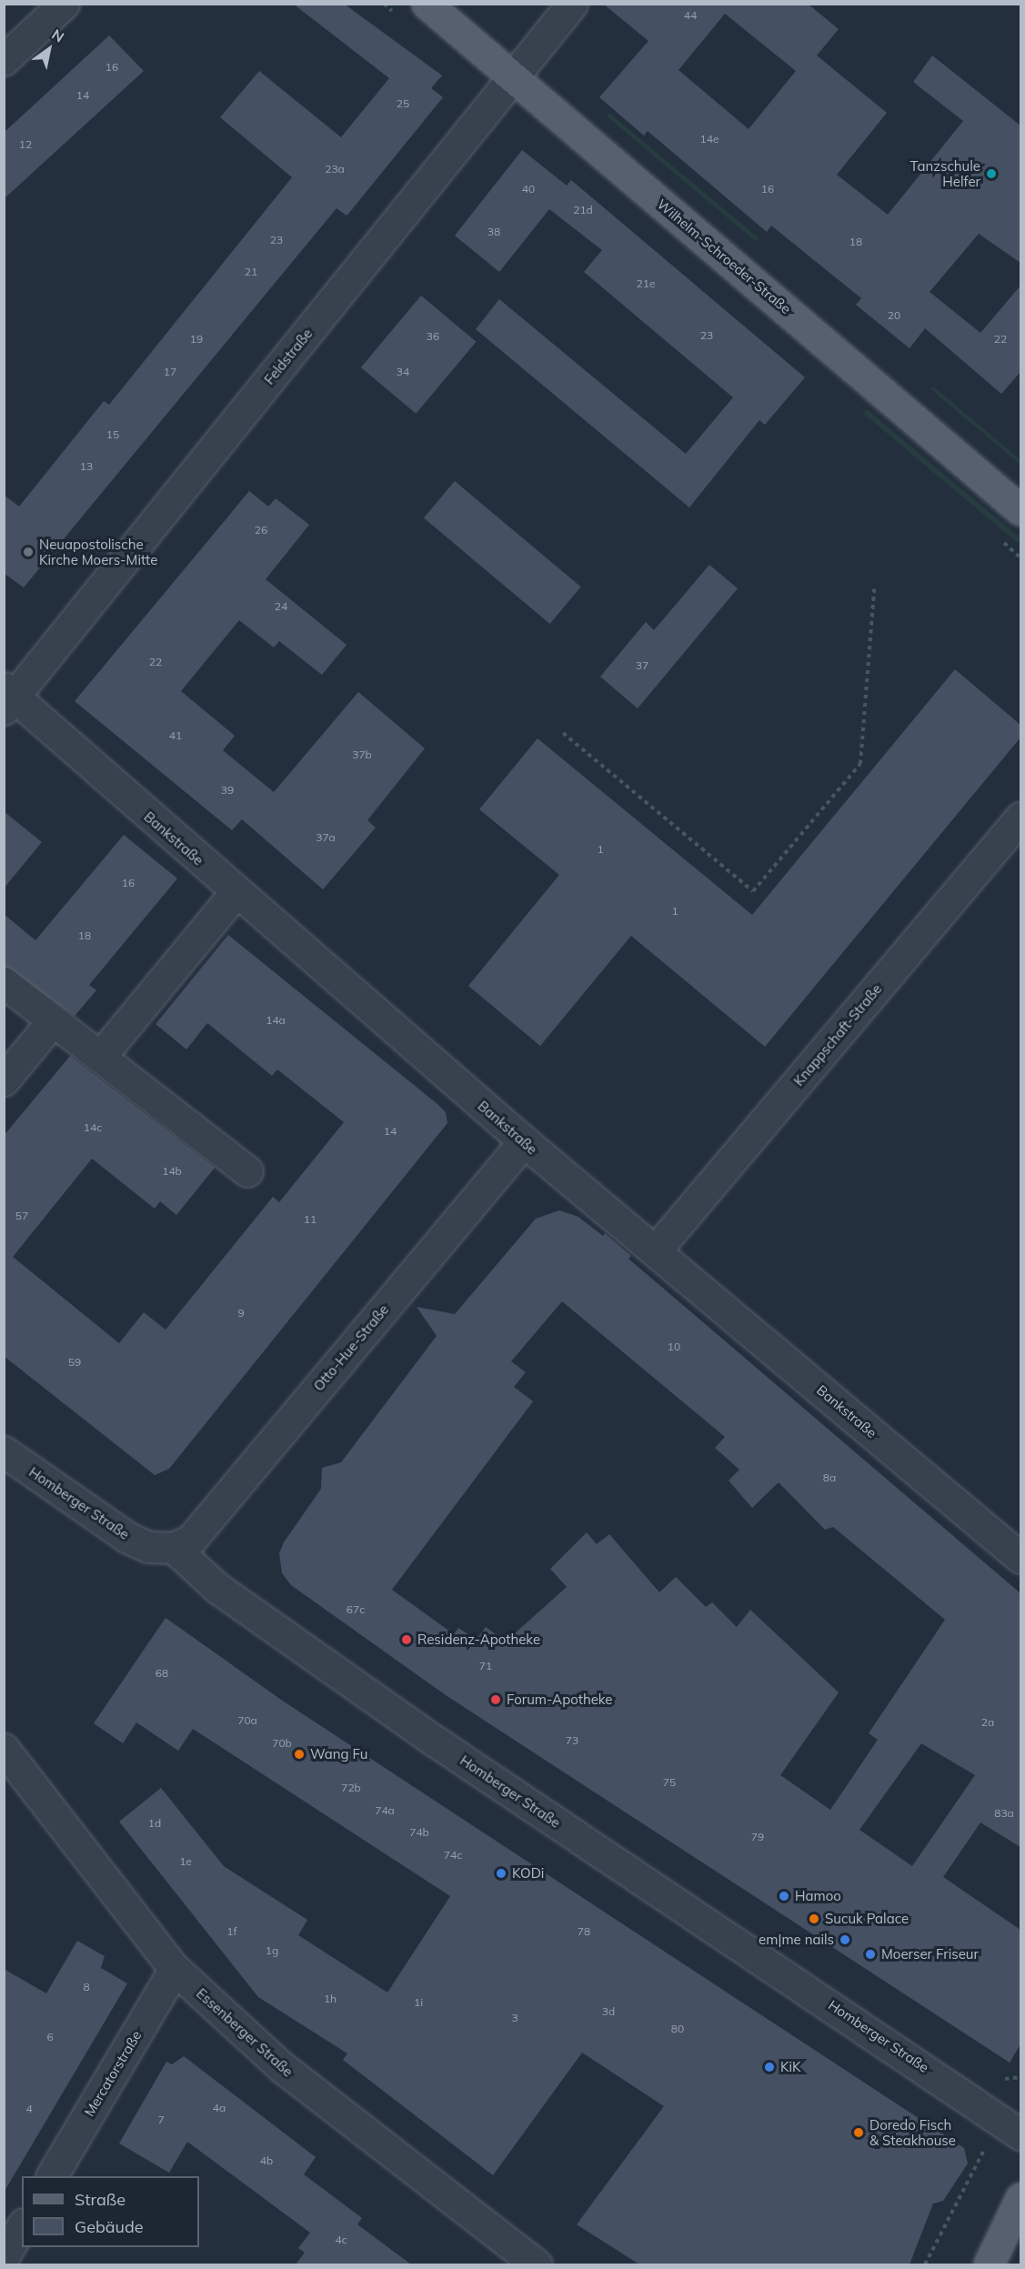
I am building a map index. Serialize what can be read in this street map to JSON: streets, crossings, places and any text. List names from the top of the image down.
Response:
{
  "streets": {
    "main road": ["Wilhelm-Schroeder-Straße"],
    "street": [
      "Feldstraße",
      "Bankstraße",
      "Knappschaft-Straße",
      "Otto-Hue-Straße",
      "Homberger Straße",
      "Essenberger Straße",
      "Mercatorstraße"
    ]
  },
  "crossings": [
    ["Wilhelm-Schroeder-Straße", "Feldstraße"],
    ["Feldstraße", "Bankstraße"],
    ["Bankstraße", "Knappschaft-Straße"],
    ["Bankstraße", "Otto-Hue-Straße"],
    ["Otto-Hue-Straße", "Homberger Straße"],
    ["Essenberger Straße", "Mercatorstraße"]
  ],
  "places": [
    "Tanzschule Helfer",
    "Neuapostolische Kirche Moers-Mitte",
    "Residenz-Apotheke",
    "Forum-Apotheke",
    "Wang Fu",
    "KODi",
    "Hamoo",
    "Sucuk Palace",
    "em|me nails",
    "Moerser Friseur",
    "KiK",
    "Doredo Fisch & Steakhouse"
  ],
  "house_numbers": [
    "44",
    "16",
    "14",
    "25",
    "14e",
    "12",
    "23a",
    "40",
    "16",
    "21d",
    "38",
    "23",
    "18",
    "21",
    "21e",
    "20",
    "23",
    "36",
    "19",
    "22",
    "17",
    "34",
    "15",
    "13",
    "26",
    "24",
    "22",
    "37",
    "41",
    "37b",
    "39",
    "37a",
    "1",
    "16",
    "1",
    "18",
    "14a",
    "14c",
    "14",
    "14b",
    "57",
    "11",
    "9",
    "10",
    "59",
    "8a",
    "67c",
    "71",
    "68",
    "70a",
    "2a",
    "73",
    "70b",
    "75",
    "72b",
    "74a",
    "83a",
    "1d",
    "74b",
    "79",
    "74c",
    "1e",
    "1f",
    "78",
    "1g",
    "8",
    "1h",
    "1i",
    "3d",
    "3",
    "80",
    "6",
    "4a",
    "4",
    "7",
    "4b",
    "4c"
  ],
  "legend": ["Straße", "Gebäude"],
  "north": "top right"
}
